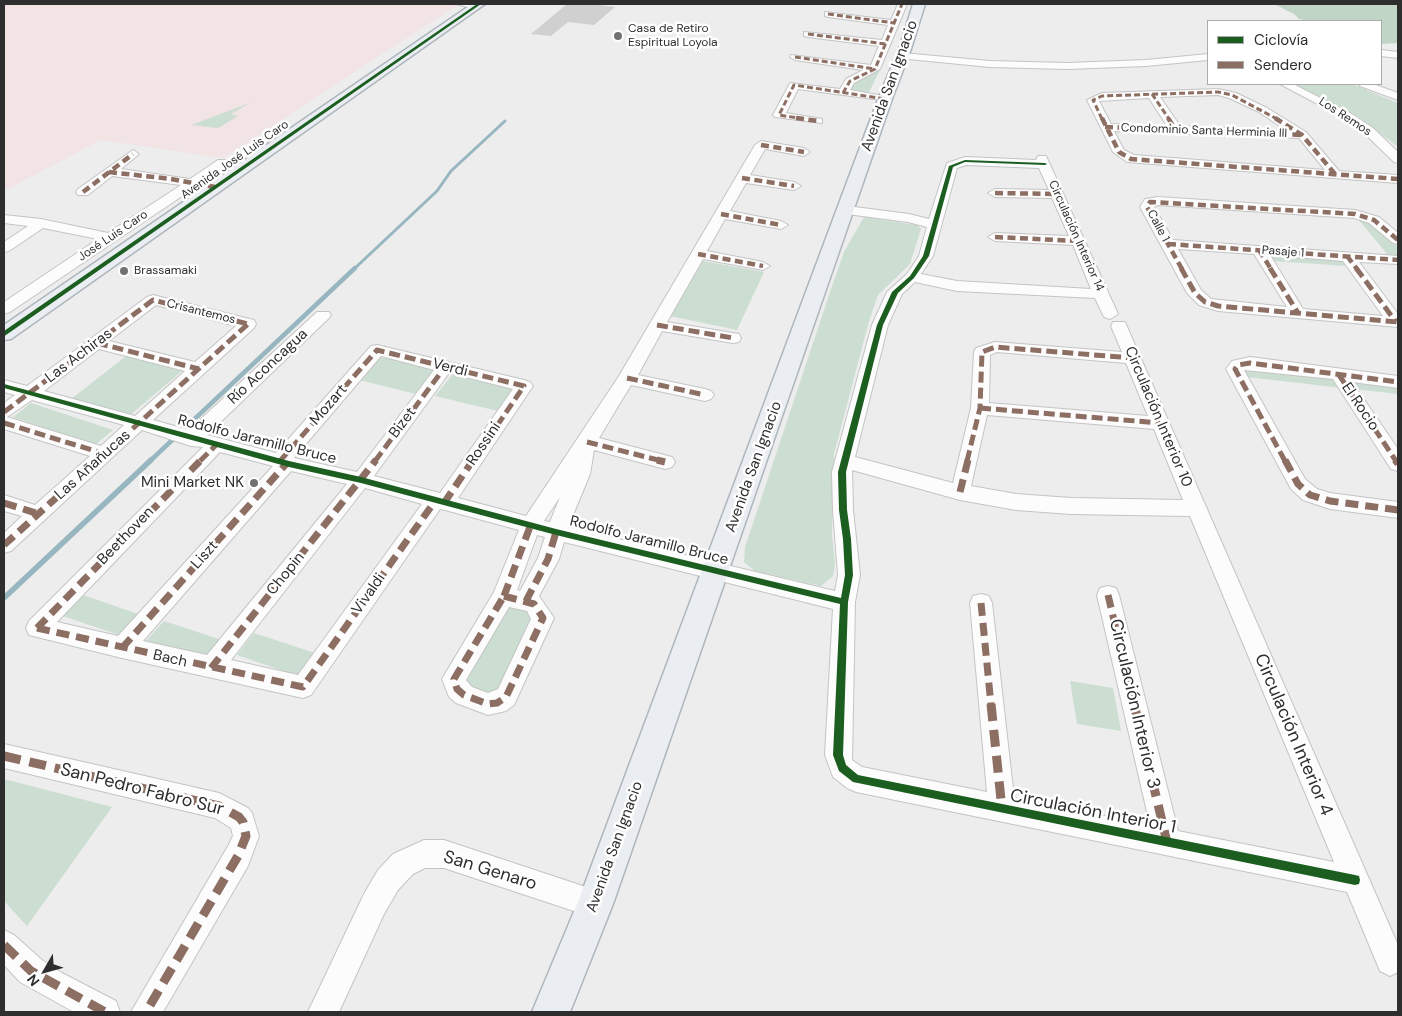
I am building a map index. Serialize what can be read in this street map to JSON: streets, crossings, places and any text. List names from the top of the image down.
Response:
{
  "streets": {
    "main road": ["Avenida San Ignacio", "Avenida José Luis Caro"],
    "street": [
      "Los Remos",
      "Condominio Santa Herminia III",
      "Calle 1",
      "José Luis Caro",
      "Circulación Interior 14",
      "Pasaje 1",
      "Crisantemos",
      "Las Achiras",
      "Río Aconcagua",
      "Verdi",
      "Mozart",
      "El Rocio",
      "Circulación Interior 10",
      "Bizet",
      "Rodolfo Jaramillo Bruce",
      "Rossini",
      "Las Añañucas",
      "Beethoven",
      "Liszt",
      "Chopin",
      "Vivaldi",
      "Bach",
      "Circulación Interior 3",
      "Circulación Interior 4",
      "San Pedro Fabro Sur",
      "Circulación Interior 1",
      "San Genaro"
    ]
  },
  "crossings": [
    ["Avenida San Ignacio", "Rodolfo Jaramillo Bruce"],
    ["Avenida San Ignacio", "San Genaro"],
    ["Calle 1", "Pasaje 1"],
    ["Circulación Interior 14", "Circulación Interior 10"],
    ["Crisantemos", "Las Achiras"],
    ["Crisantemos", "Las Añañucas"],
    ["Las Achiras", "Rodolfo Jaramillo Bruce"],
    ["Río Aconcagua", "Rodolfo Jaramillo Bruce"],
    ["Verdi", "Mozart"],
    ["Verdi", "Bizet"],
    ["Verdi", "Rossini"],
    ["Mozart", "Rodolfo Jaramillo Bruce"],
    ["Mozart", "Liszt"],
    ["Circulación Interior 10", "Circulación Interior 4"],
    ["Bizet", "Rodolfo Jaramillo Bruce"],
    ["Bizet", "Chopin"],
    ["Rodolfo Jaramillo Bruce", "Rossini"],
    ["Rodolfo Jaramillo Bruce", "Las Añañucas"],
    ["Rodolfo Jaramillo Bruce", "Beethoven"],
    ["Rodolfo Jaramillo Bruce", "Liszt"],
    ["Rodolfo Jaramillo Bruce", "Chopin"],
    ["Rodolfo Jaramillo Bruce", "Vivaldi"],
    ["Rodolfo Jaramillo Bruce", "Circulación Interior 1"],
    ["Rossini", "Vivaldi"],
    ["Beethoven", "Bach"],
    ["Liszt", "Bach"],
    ["Chopin", "Bach"],
    ["Vivaldi", "Bach"],
    ["Circulación Interior 3", "Circulación Interior 1"],
    ["Circulación Interior 4", "Circulación Interior 1"]
  ],
  "places": ["Casa de Retiro Espiritual Loyola", "Brassamaki", "Mini Market NK"],
  "legend": ["Ciclovía", "Sendero"],
  "north": "bottom left"
}
